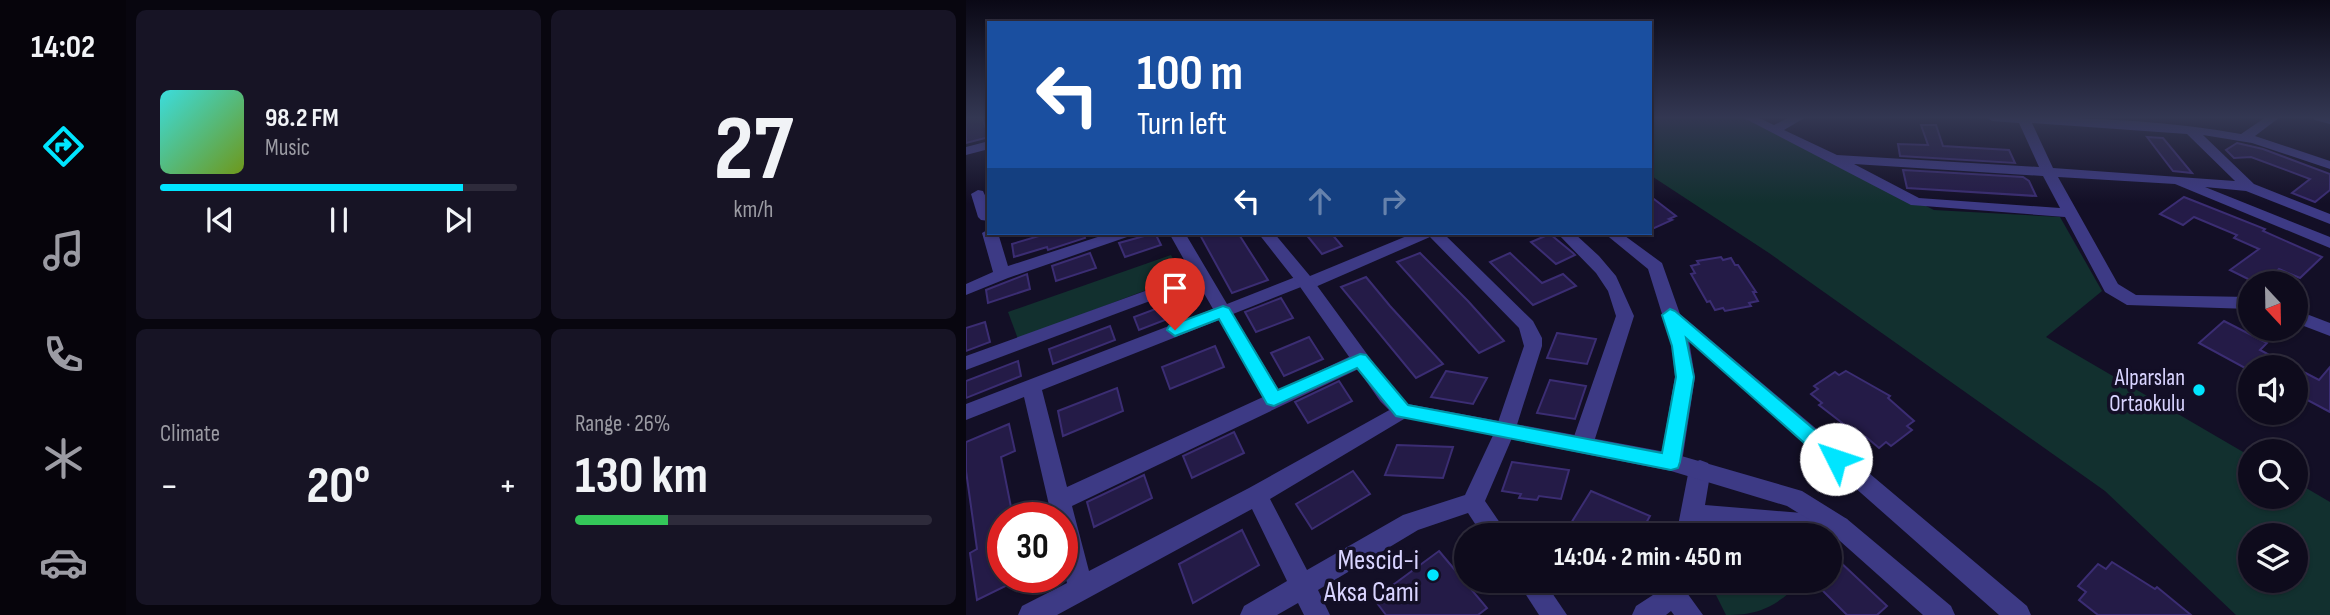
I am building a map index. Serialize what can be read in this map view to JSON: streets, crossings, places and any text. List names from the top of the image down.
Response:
{
  "places": ["Alparslan Ortaokulu", "Mescid-i Aksa Cami"],
  "north": "bottom",
  "page": {
    "tabs": "14:02",
    "tile": [
      ["27", "km/h"],
      "Climate",
      ["Range · 26%", "130 km"]
    ],
    "turn": ["100 m", "Turn left"],
    "song": ["98.2 FM", "Music"],
    "heat": ["−", "20°", "+"],
    "limit": "30",
    "trip": "14:04 · 2 min · 450 m"
  }
}
